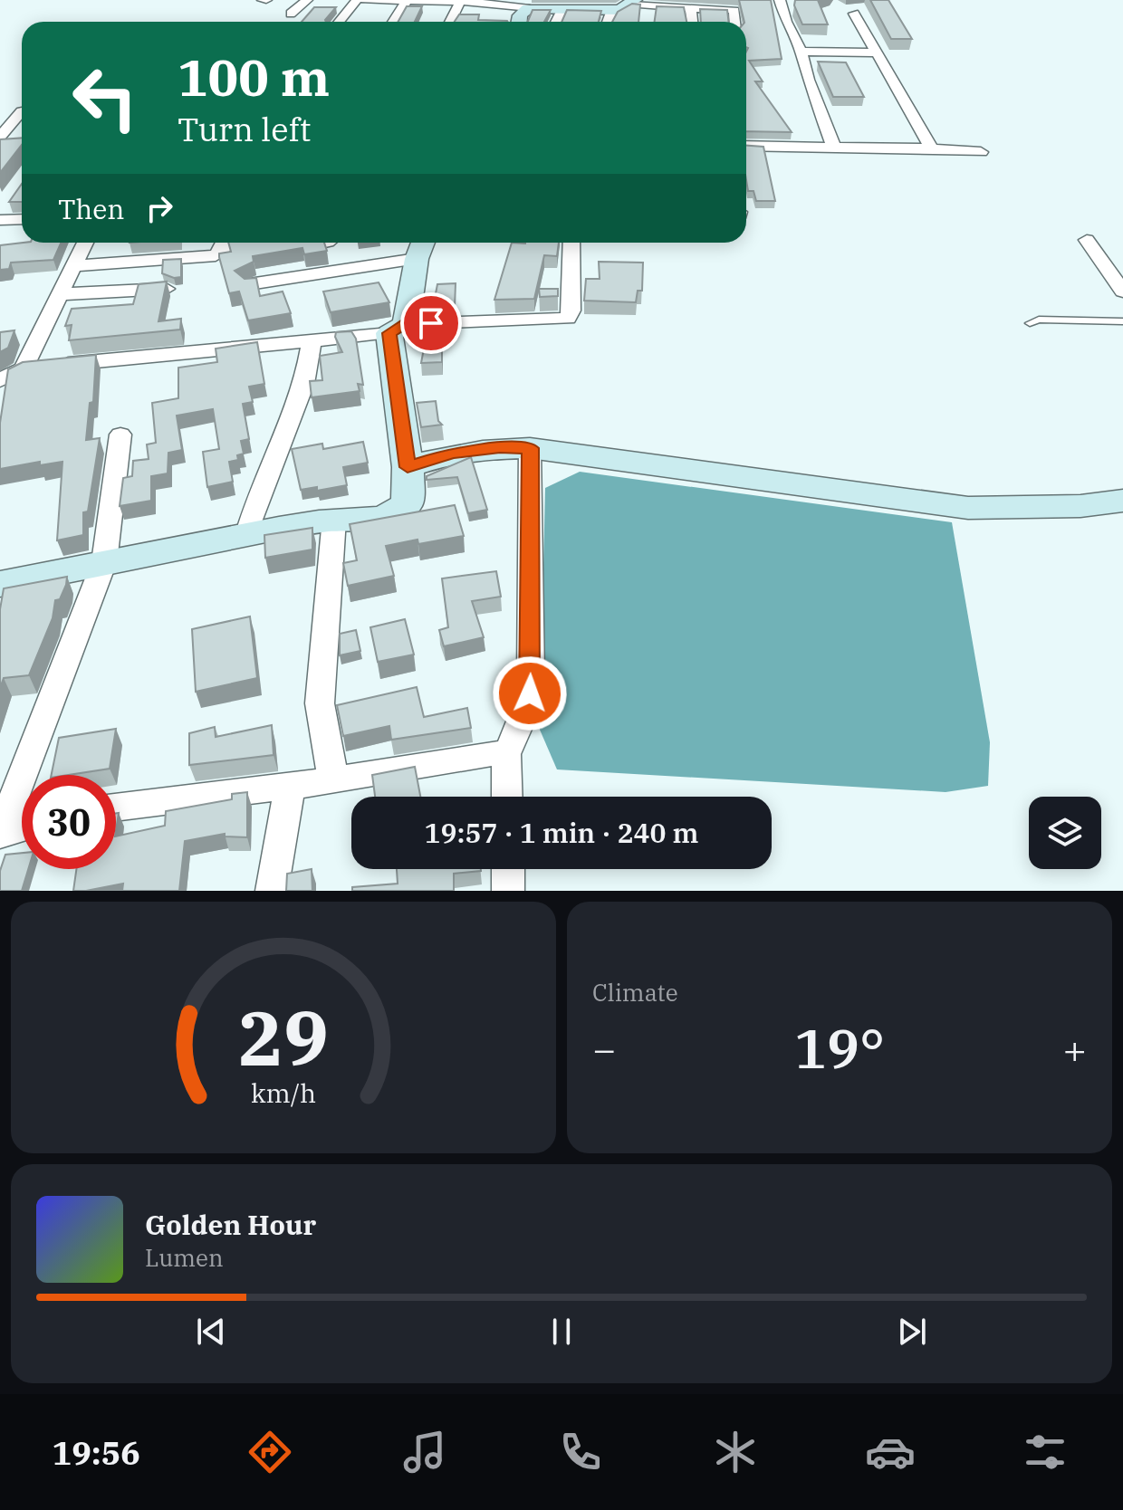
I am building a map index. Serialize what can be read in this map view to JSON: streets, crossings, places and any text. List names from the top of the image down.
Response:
{
  "page": {
    "turn": ["100 m", "Turn left"],
    "then": "Then",
    "limit": "30",
    "trip": "19:57 · 1 min · 240 m",
    "tile": "Climate",
    "heat": ["−", "19°", "+"],
    "song": ["Golden Hour", "Lumen"],
    "tabs": "19:56",
    "gauge": ["29", "km/h"]
  }
}
